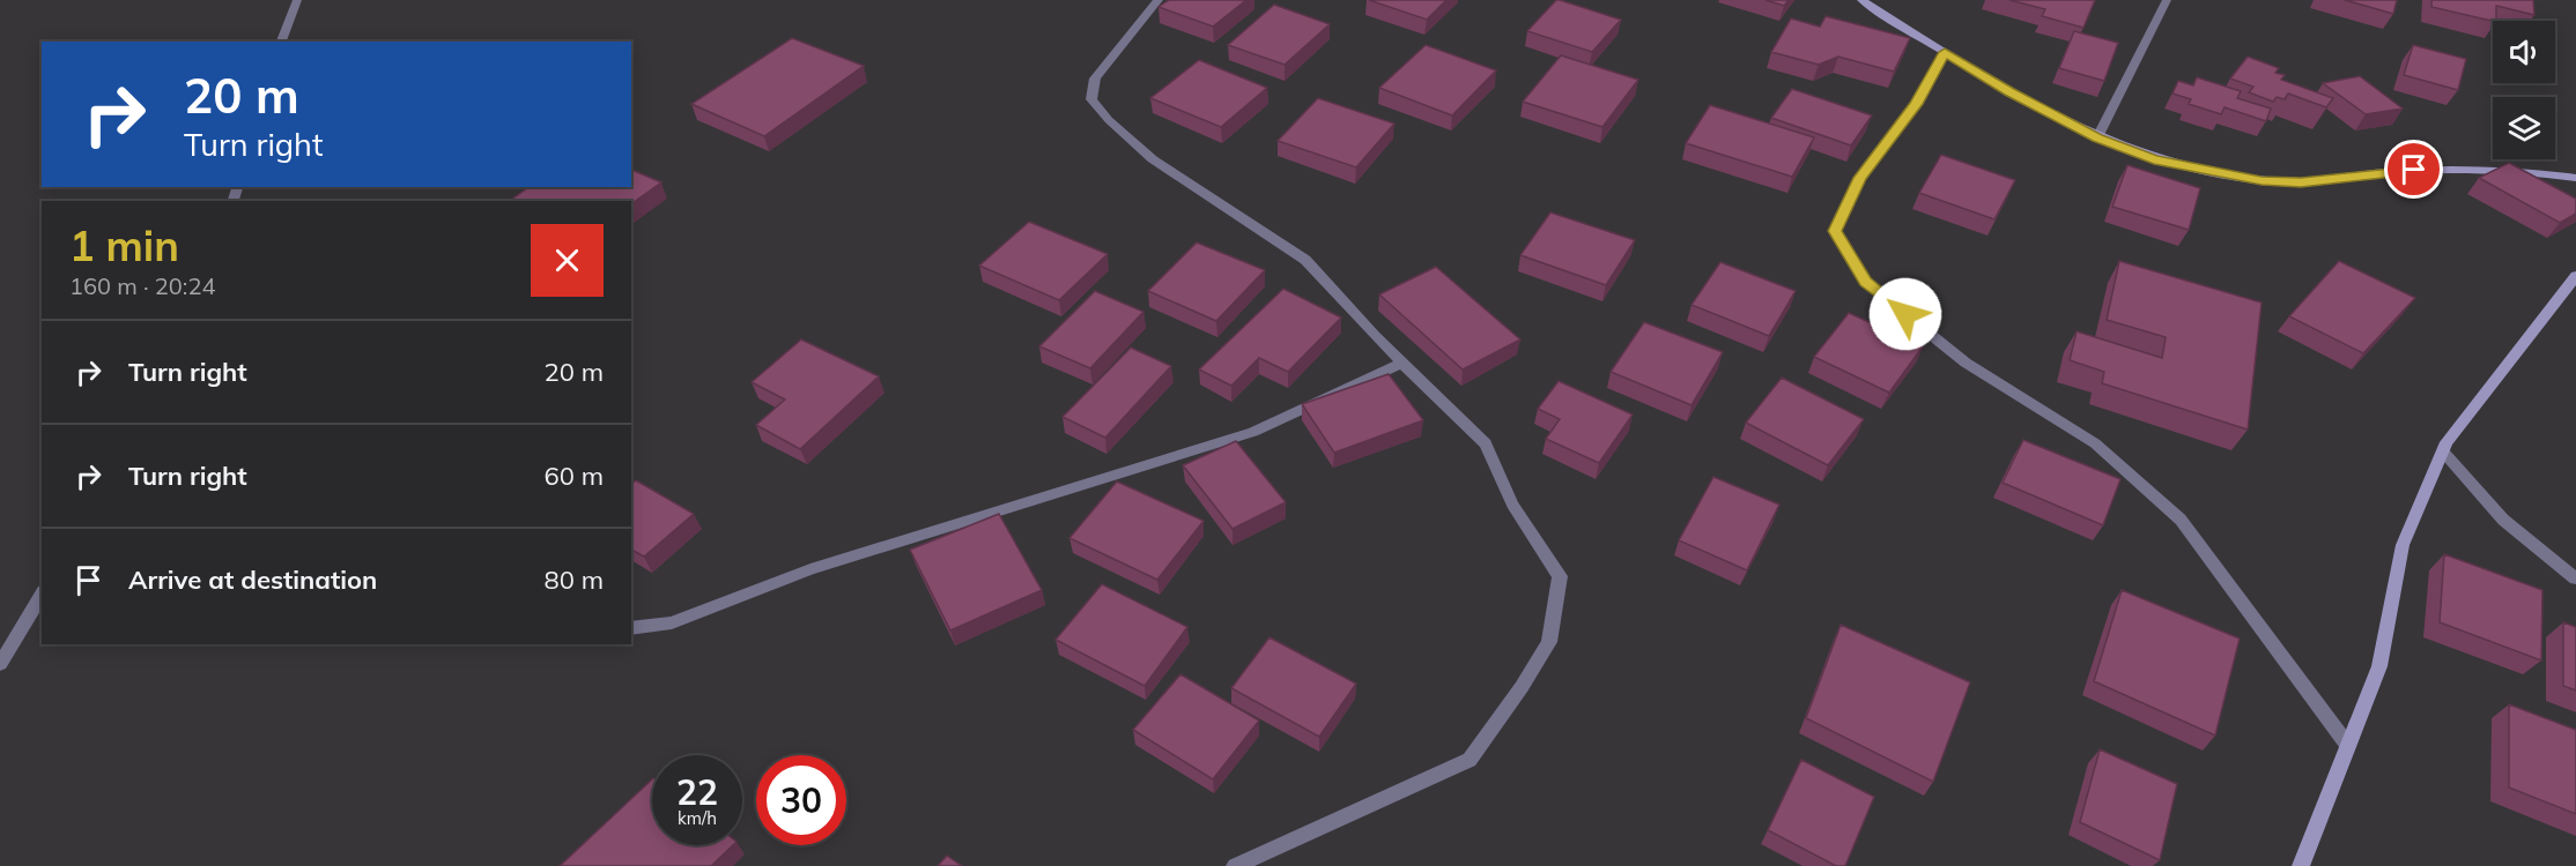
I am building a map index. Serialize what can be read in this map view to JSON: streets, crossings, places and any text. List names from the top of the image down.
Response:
{
  "page": {
    "turn": ["20 m", "Turn right"],
    "heading": ["1 min", "160 m · 20:24"],
    "list": [
      {
        "name": "Turn right",
        "value": "20 m"
      },
      {
        "name": "Turn right",
        "value": "60 m"
      },
      {
        "name": "Arrive at destination",
        "value": "80 m"
      }
    ],
    "speed": "22 km/h",
    "limit": "30"
  }
}
